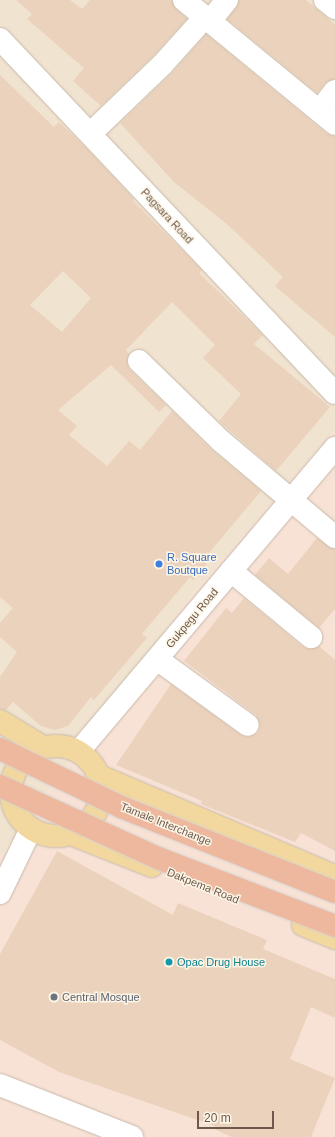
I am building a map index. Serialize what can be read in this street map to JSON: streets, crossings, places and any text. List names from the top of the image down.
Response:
{
  "streets": {
    "highway": ["Tamale Interchange"],
    "main road": ["Dakpema Road"],
    "street": ["Pagsara Road", "Gukpegu Road"]
  },
  "crossings": [
    ["Gukpegu Road", "Dakpema Road"]
  ],
  "places": ["R. Square Boutque", "Opac Drug House", "Central Mosque"],
  "scale_bar": "20 m"
}
